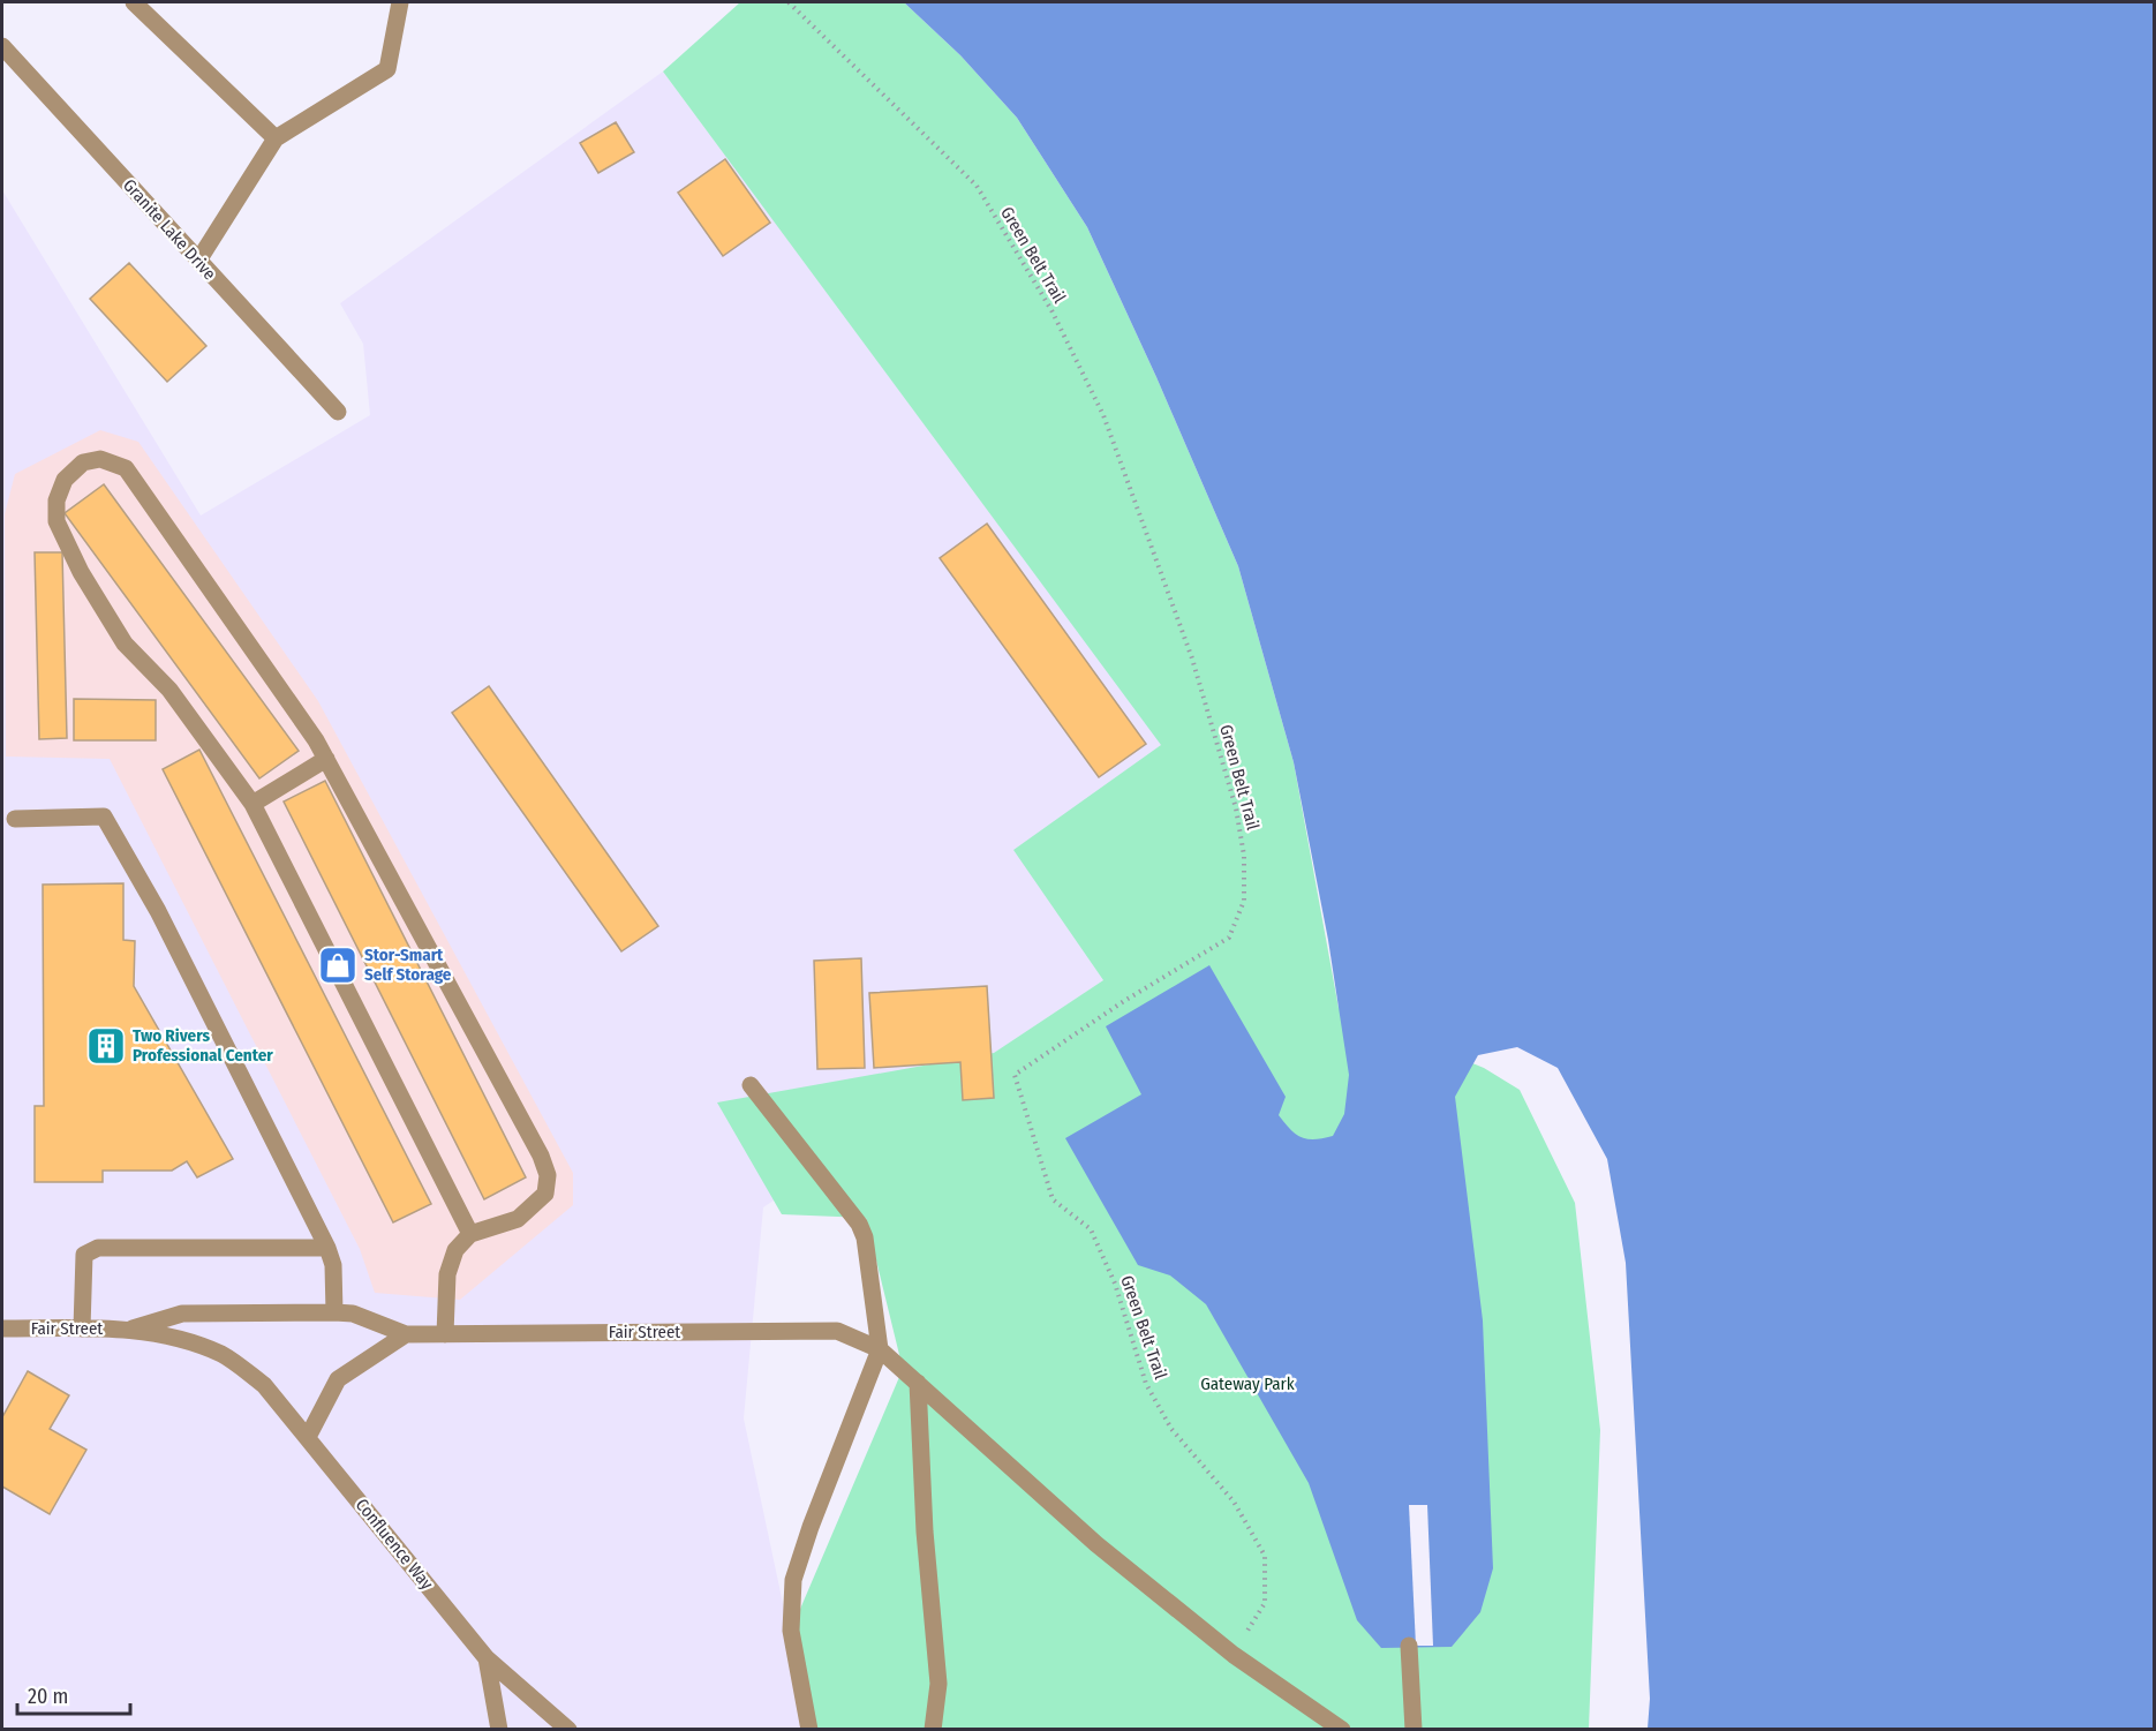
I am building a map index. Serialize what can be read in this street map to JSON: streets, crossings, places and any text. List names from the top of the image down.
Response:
{
  "streets": {
    "street": ["Granite Lake Drive", "Fair Street", "Confluence Way"],
    "path": ["Green Belt Trail"]
  },
  "crossings": [
    ["Green Belt Trail", "Fair Street"],
    ["Fair Street", "Confluence Way"]
  ],
  "parks": ["Gateway Park"],
  "places": {
    "shop": ["Stor-Smart Self Storage"],
    "building": ["Two Rivers Professional Center"]
  },
  "scale_bar": "20 m"
}
